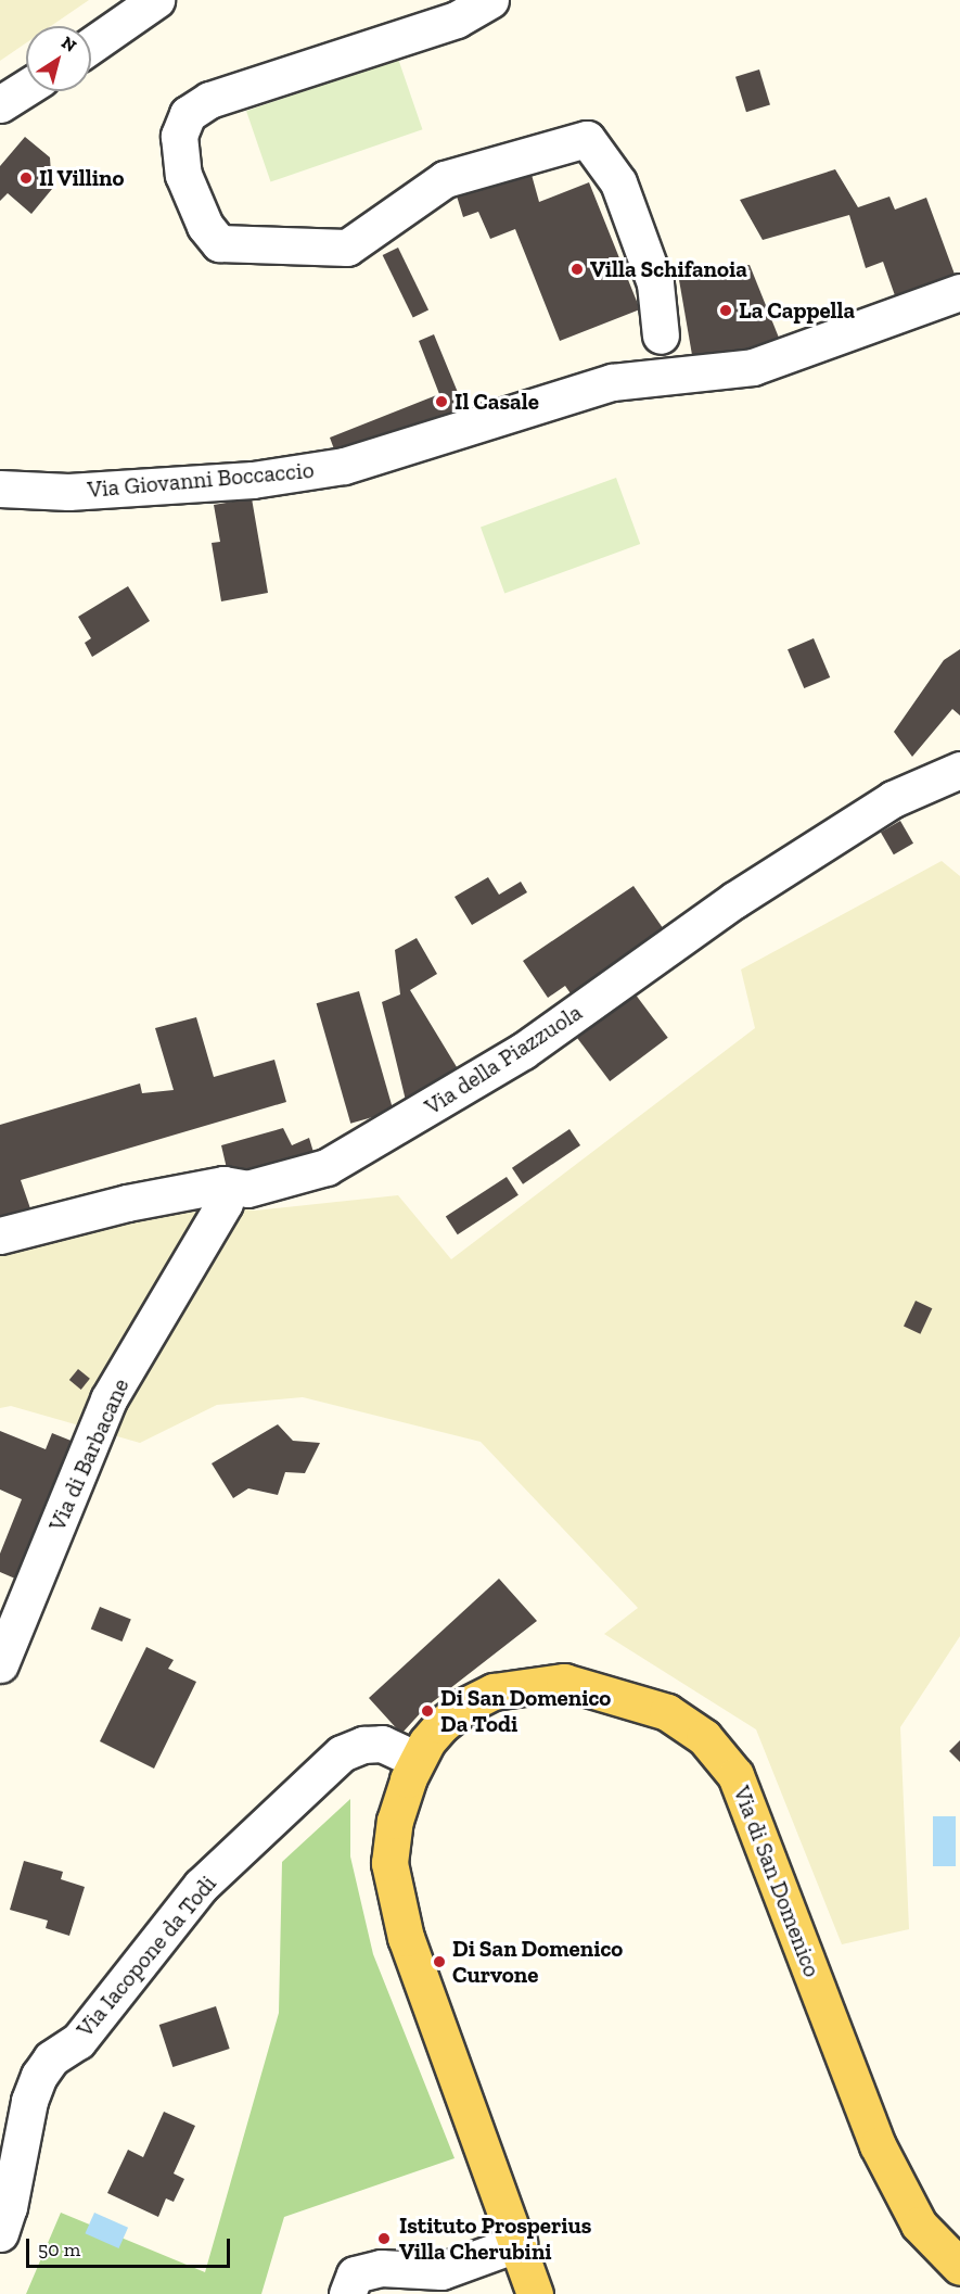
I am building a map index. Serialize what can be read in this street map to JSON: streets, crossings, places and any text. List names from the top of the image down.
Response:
{
  "streets": {
    "main road": ["Via di San Domenico"],
    "street": [
      "Via Giovanni Boccaccio",
      "Via della Piazzuola",
      "Via di Barbacane",
      "Via Iacopone da Todi"
    ]
  },
  "crossings": [
    ["Via della Piazzuola", "Via di Barbacane"],
    ["Via di San Domenico", "Via Iacopone da Todi"]
  ],
  "places": [
    "Il Villino",
    "Villa Schifanoia",
    "La Cappella",
    "Il Casale",
    "Di San Domenico Da Todi",
    "Di San Domenico Curvone",
    "Istituto Prosperius Villa Cherubini"
  ],
  "scale_bar": "50 m",
  "north": "top right"
}
